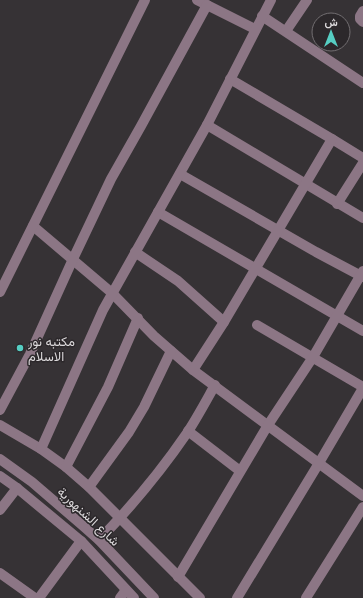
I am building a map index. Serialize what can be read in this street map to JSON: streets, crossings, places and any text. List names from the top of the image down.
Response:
{
  "streets": {
    "street": ["شارع الشنهورية"]
  },
  "places": ["مكتبه نور الاسلام"],
  "north": "top"
}
